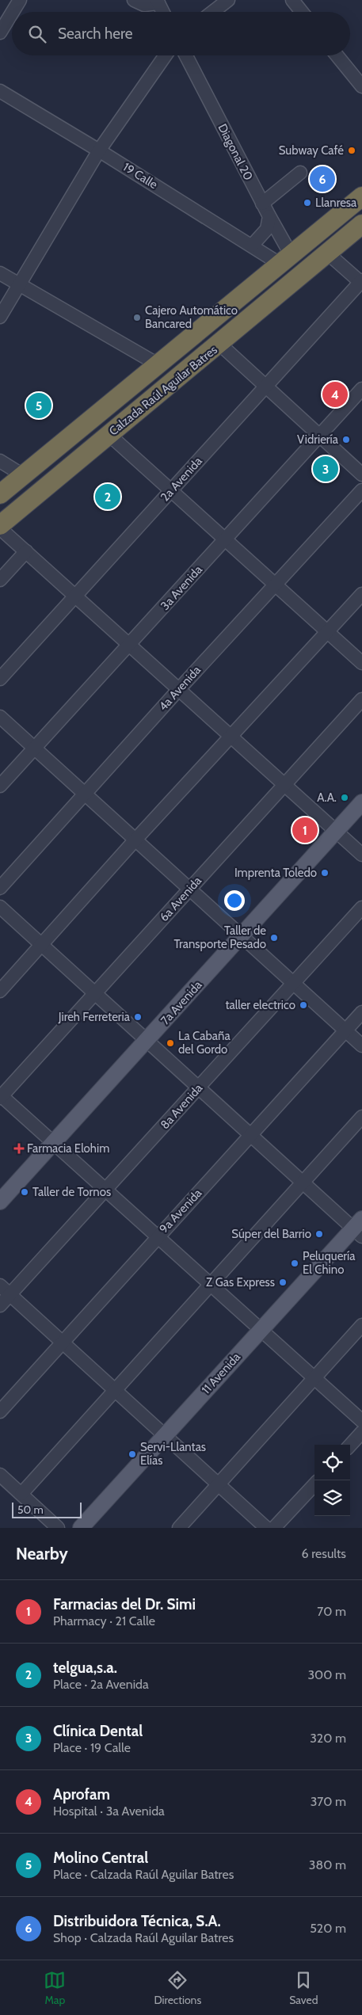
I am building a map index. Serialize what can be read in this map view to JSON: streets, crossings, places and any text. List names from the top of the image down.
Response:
{
  "streets": {
    "highway": ["Calzada Raúl Aguilar Batres"],
    "main road": ["7a Avenida", "11 Avenida"],
    "street": [
      "Diagonal 20",
      "19 Calle",
      "2a Avenida",
      "3a Avenida",
      "4a Avenida",
      "6a Avenida",
      "8a Avenida",
      "9a Avenida"
    ]
  },
  "crossings": [
    ["Diagonal 20", "19 Calle"],
    ["Diagonal 20", "Calzada Raúl Aguilar Batres"],
    ["19 Calle", "Calzada Raúl Aguilar Batres"]
  ],
  "places": {
    "other": [
      "Subway Café",
      "Llanresa",
      "Cajero Automático Bancared",
      "Vidriería",
      "A.A.",
      "Imprenta Toledo",
      "Taller de Transporte Pesado",
      "taller electrico",
      "Jireh Ferreteria",
      "La Cabaña del Gordo",
      "Taller de Tornos",
      "Súper del Barrio",
      "Peluquería El Chino",
      "Z Gas Express",
      "Servi-Llantas Elías"
    ],
    "health": ["Farmacia Elohim"]
  },
  "scale_bar": "50 m",
  "page": {
    "search": "Search here",
    "pins": [
      "6",
      "4",
      "5",
      "3",
      "2",
      "1"
    ],
    "scale": "50 m",
    "heading": ["Nearby", "6 results"],
    "list": [
      {
        "mark": "1",
        "name": "Farmacias del Dr. Simi",
        "note": "Pharmacy · 21 Calle",
        "value": "70 m"
      },
      {
        "mark": "2",
        "name": "telgua,s.a.",
        "note": "Place · 2a Avenida",
        "value": "300 m"
      },
      {
        "mark": "3",
        "name": "Clínica Dental",
        "note": "Place · 19 Calle",
        "value": "320 m"
      },
      {
        "mark": "4",
        "name": "Aprofam",
        "note": "Hospital · 3a Avenida",
        "value": "370 m"
      },
      {
        "mark": "5",
        "name": "Molino Central",
        "note": "Place · Calzada Raúl Aguilar Batres",
        "value": "380 m"
      },
      {
        "mark": "6",
        "name": "Distribuidora Técnica, S.A.",
        "note": "Shop · Calzada Raúl Aguilar Batres",
        "value": "520 m"
      }
    ],
    "nav": ["Map", "Directions", "Saved"]
  }
}
